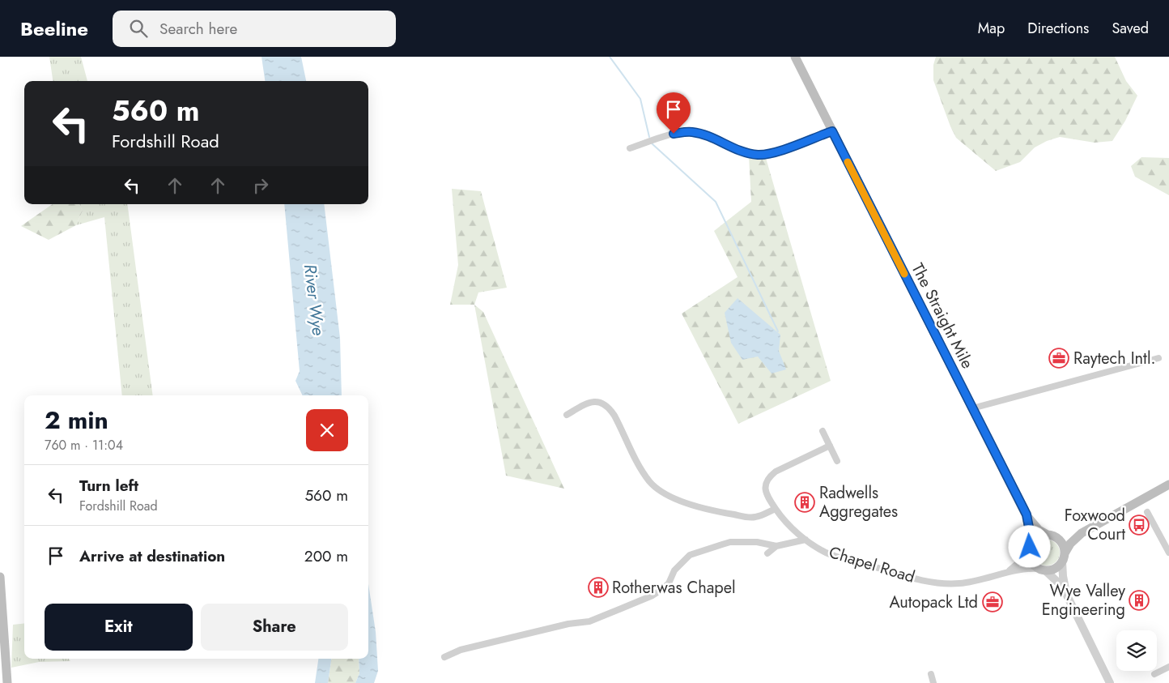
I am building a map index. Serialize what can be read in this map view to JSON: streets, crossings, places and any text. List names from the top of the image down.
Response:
{
  "streets": {
    "main road": ["The Straight Mile"],
    "street": ["Chapel Road"]
  },
  "crossings": [
    ["The Straight Mile", "Chapel Road"]
  ],
  "water": ["River Wye"],
  "places": {
    "office": ["Raytech Intl.", "Autopack Ltd"],
    "building": ["Radwells Aggregates", "Rotherwas Chapel", "Wye Valley Engineering"],
    "bus stop": ["Foxwood Court"]
  },
  "page": {
    "header": "Beeline",
    "search": "Search here",
    "nav": ["Map", "Directions", "Saved"],
    "turn": ["560 m", "Fordshill Road"],
    "heading": ["2 min", "760 m · 11:04"],
    "list": [
      {
        "name": "Turn left",
        "note": "Fordshill Road",
        "value": "560 m"
      },
      {
        "name": "Arrive at destination",
        "value": "200 m"
      }
    ],
    "buttons": ["Exit", "Share"]
  }
}
